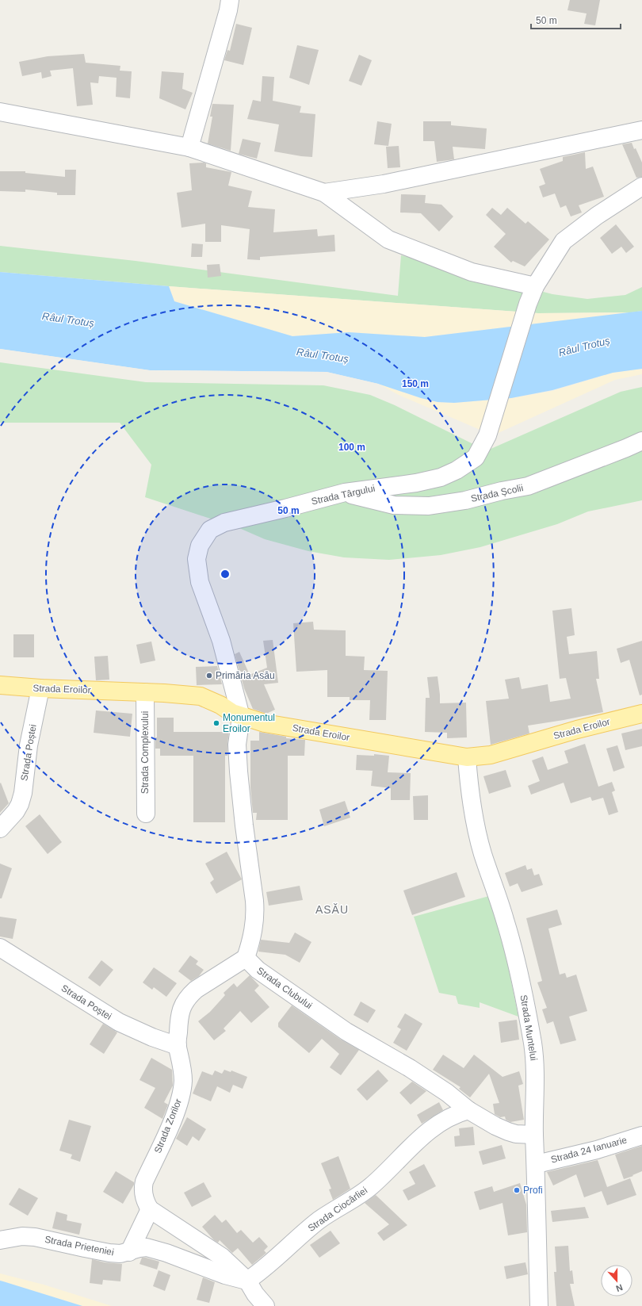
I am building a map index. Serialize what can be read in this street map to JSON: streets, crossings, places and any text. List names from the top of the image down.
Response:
{
  "streets": {
    "main road": ["Strada Eroilor"],
    "street": [
      "Strada Școlii",
      "Strada Târgului",
      "Strada Poștei",
      "Strada Complexului",
      "Strada Clubului",
      "Strada Muntelui",
      "Strada Zorilor",
      "Strada 24 Ianuarie",
      "Strada Ciocârliei",
      "Strada Prieteniei"
    ]
  },
  "crossings": [
    ["Strada Școlii", "Strada Târgului"],
    ["Strada Târgului", "Strada Eroilor"],
    ["Strada Eroilor", "Strada Poștei"],
    ["Strada Eroilor", "Strada Complexului"],
    ["Strada Eroilor", "Strada Muntelui"],
    ["Strada Poștei", "Strada Zorilor"],
    ["Strada Clubului", "Strada Muntelui"],
    ["Strada Clubului", "Strada Zorilor"],
    ["Strada Clubului", "Strada Ciocârliei"],
    ["Strada Muntelui", "Strada 24 Ianuarie"],
    ["Strada Ciocârliei", "Strada Prieteniei"]
  ],
  "districts": ["ASĂU"],
  "water": ["Râul Trotuș"],
  "places": ["Primăria Asău", "Monumentul Eroilor", "Profi"],
  "scale_bar": "50 m",
  "north": "bottom",
  "rings": ["150 m", "100 m", "50 m"]
}
